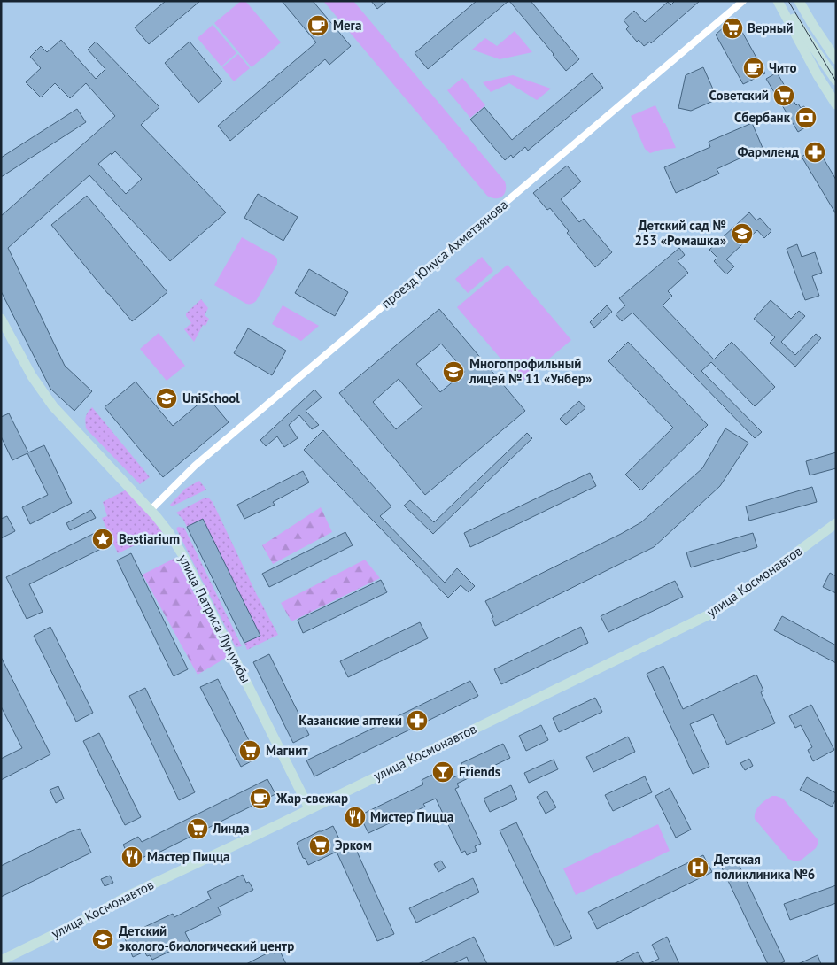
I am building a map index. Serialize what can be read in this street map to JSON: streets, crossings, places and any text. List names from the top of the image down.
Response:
{
  "streets": {
    "street": ["проезд Юнуса Ахметзянова", "улица Космонавтов", "улица Патриса Лумумбы"]
  },
  "crossings": [
    ["проезд Юнуса Ахметзянова", "улица Патриса Лумумбы"],
    ["улица Космонавтов", "улица Патриса Лумумбы"]
  ],
  "places": {
    "cafe": ["Mera", "Чито", "Жар-свежар"],
    "supermarket": [
      "Верный",
      "Советский",
      "Магнит",
      "Линда",
      "Эрком"
    ],
    "bank": ["Сбербанк"],
    "pharmacy": ["Фармленд", "Казанские аптеки"],
    "school or university": [
      "Детский сад № 253 «Ромашка»",
      "Многопрофильный лицей № 11 «Унбер»",
      "UniSchool",
      "Детский эколого-биологический центр"
    ],
    "place": ["Bestiarium"],
    "bar": ["Friends"],
    "restaurant": ["Мистер Пицца", "Мастер Пицца"],
    "hospital": ["Детская поликлиника №6"]
  }
}
